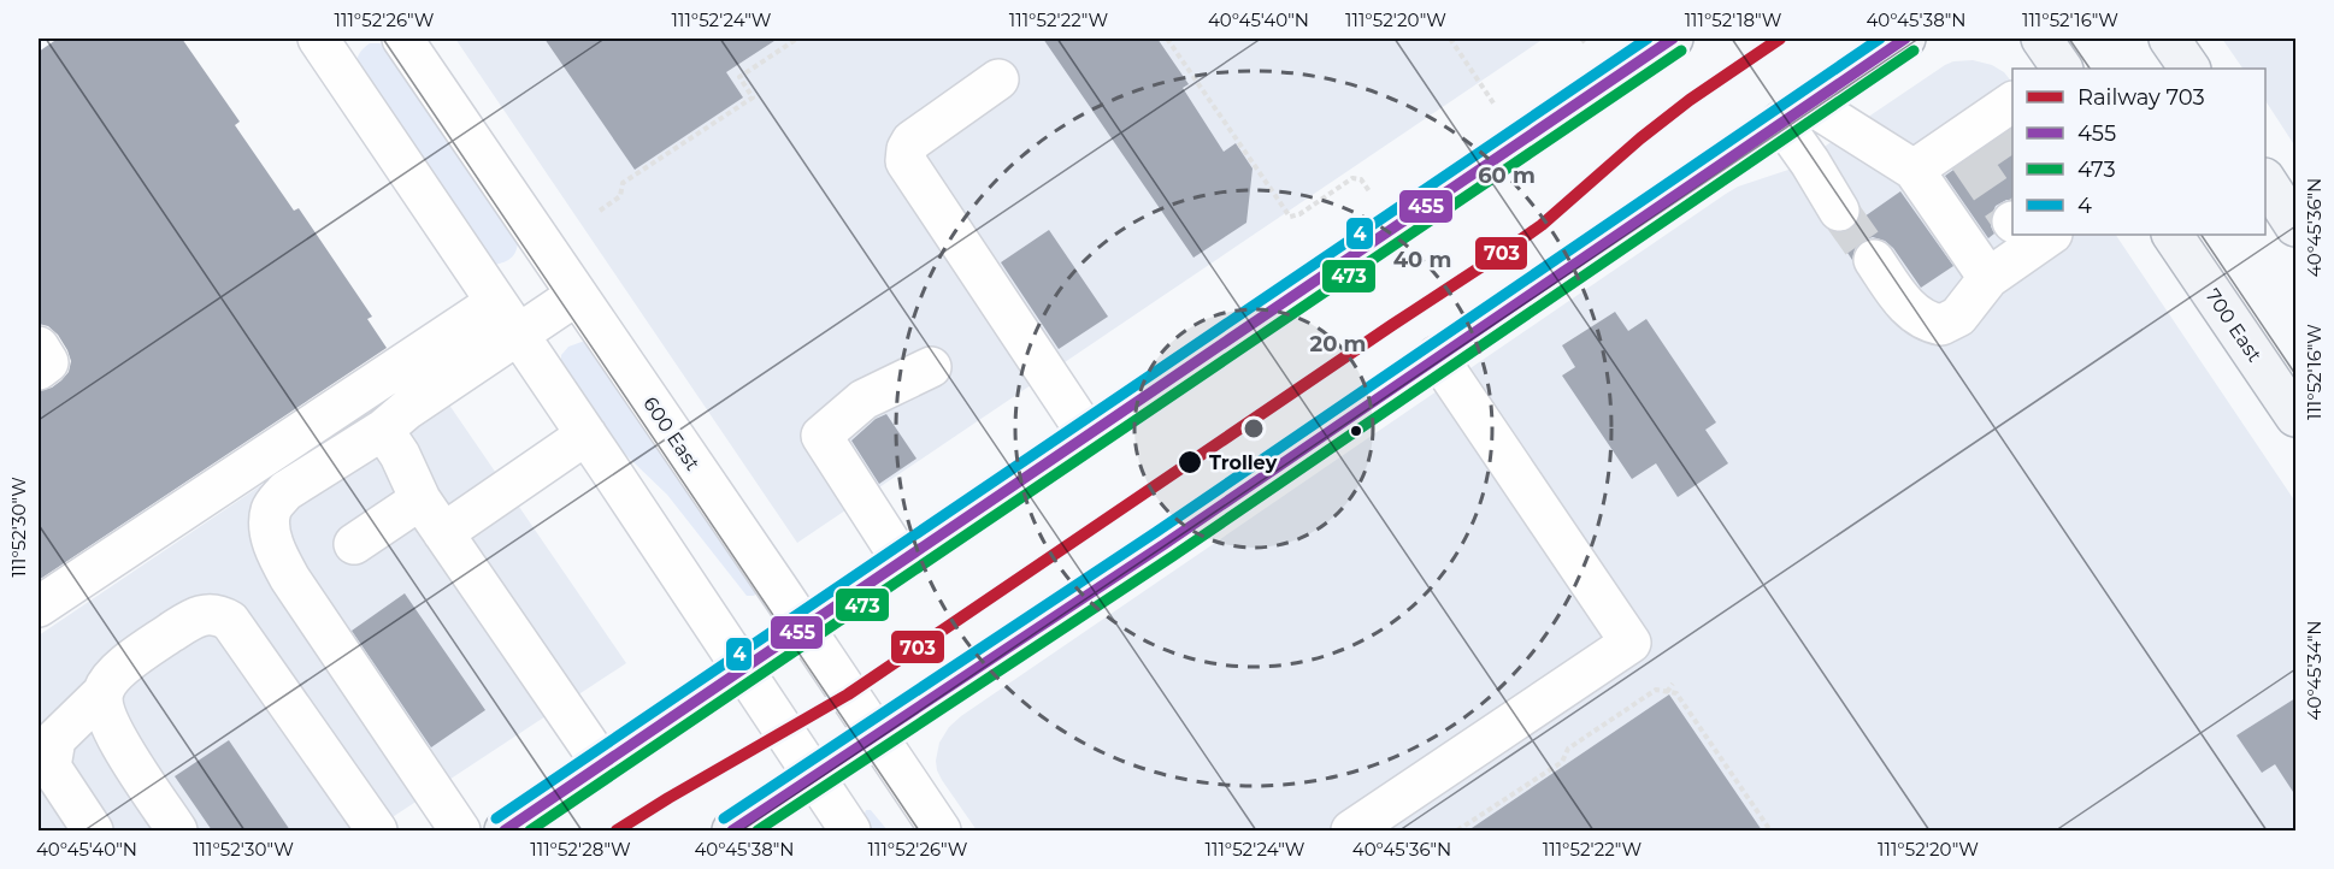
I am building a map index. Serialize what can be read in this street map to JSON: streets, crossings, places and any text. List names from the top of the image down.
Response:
{
  "streets": {
    "main road": ["700 East"],
    "street": ["600 East"]
  },
  "places": ["Trolley"],
  "lines": [
    "rail line 703",
    "transit line 455",
    "transit line 4",
    "transit line 473"
  ],
  "legend": [
    "Railway 703",
    "455",
    "473",
    "4"
  ],
  "coordinates": [
    "111°52'26\"W",
    "111°52'24\"W",
    "111°52'22\"W",
    "40°45'40\"N",
    "111°52'20\"W",
    "111°52'18\"W",
    "40°45'38\"N",
    "111°52'16\"W",
    "40°45'36\"N",
    "111°52'30\"W",
    "40°45'34\"N",
    "111°52'28\"W"
  ],
  "rings": ["60 m", "40 m", "20 m"]
}
